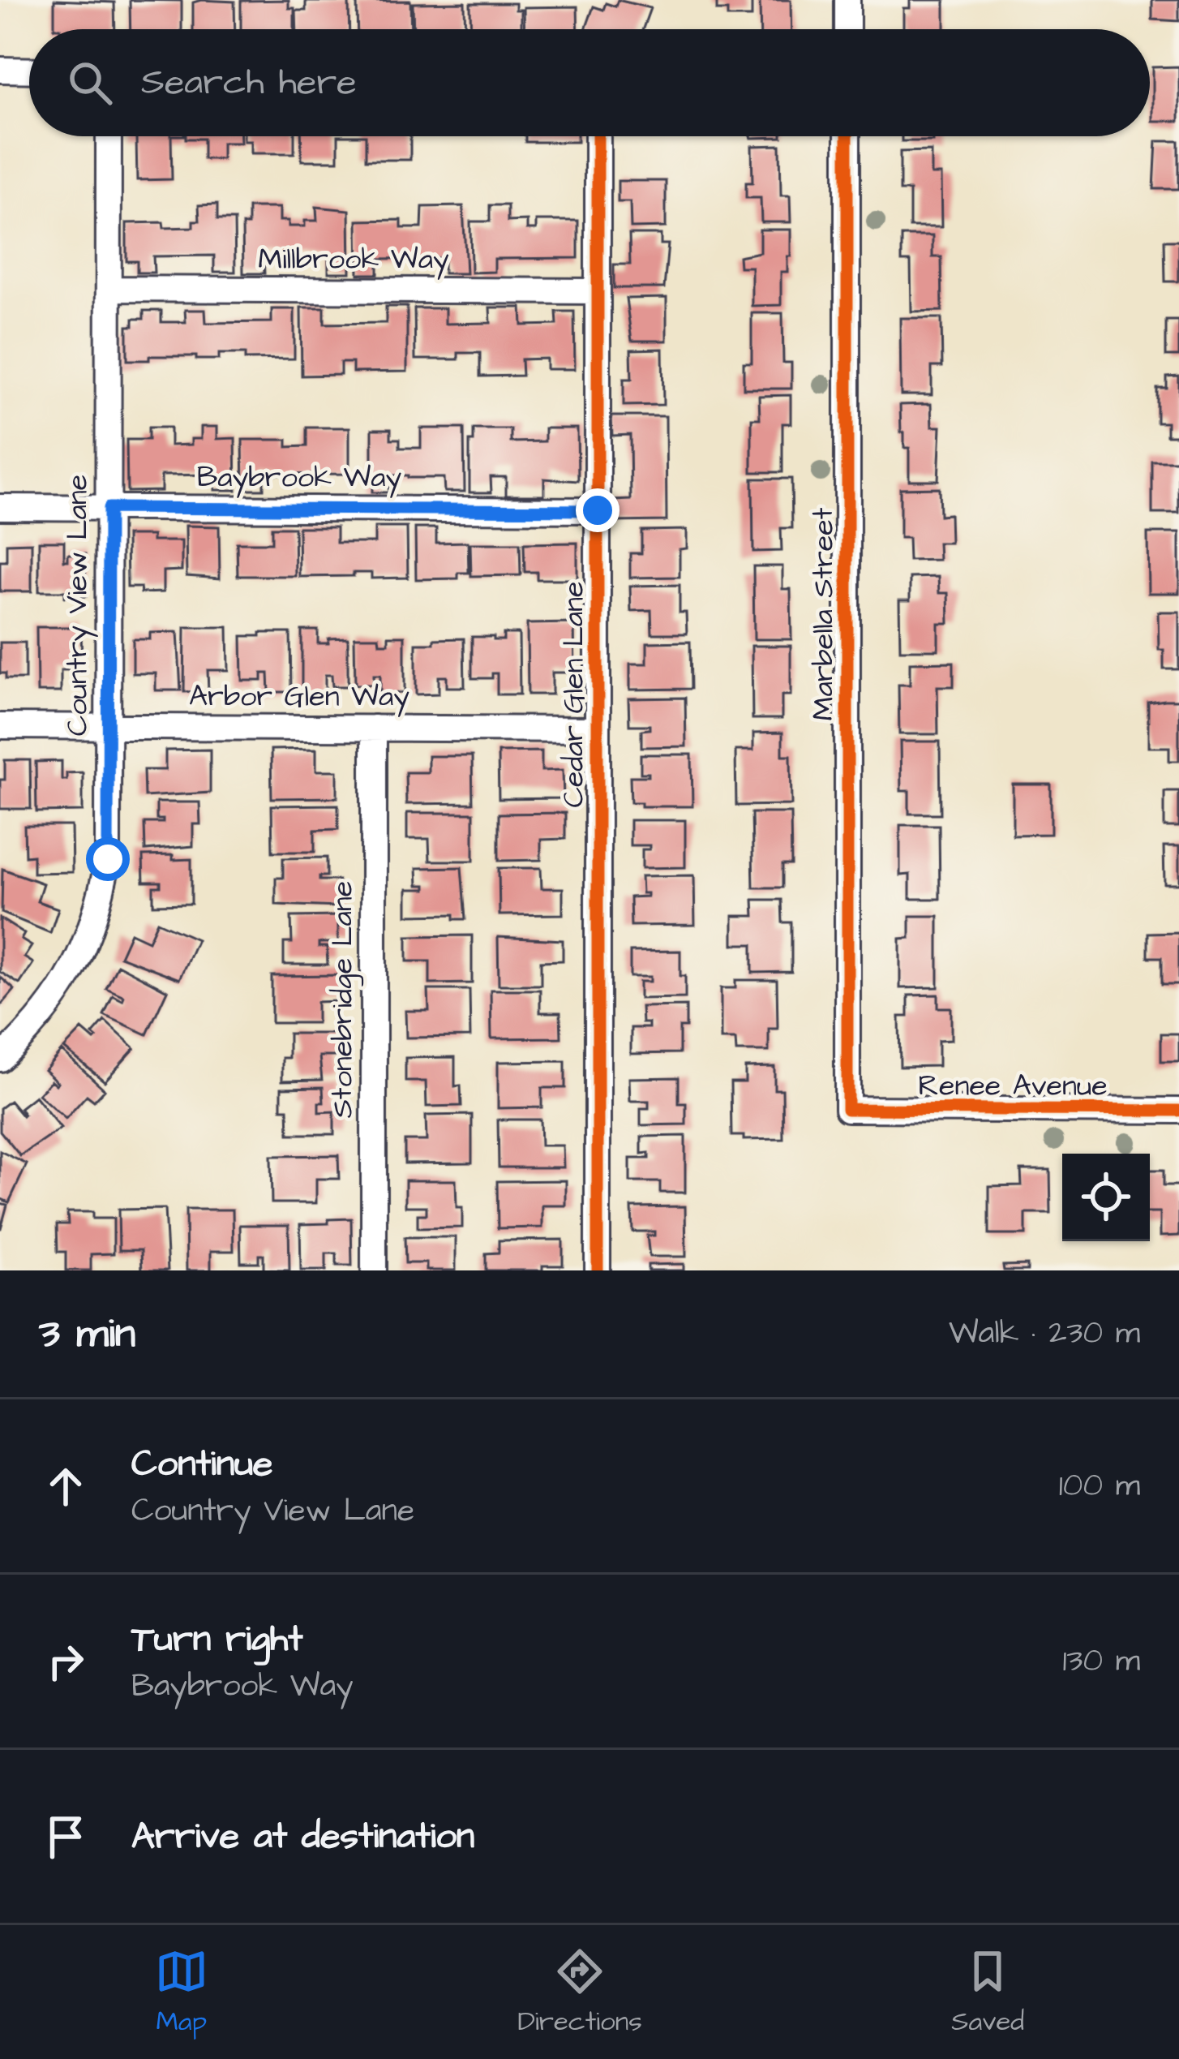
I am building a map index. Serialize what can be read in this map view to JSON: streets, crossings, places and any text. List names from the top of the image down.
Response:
{
  "streets": {
    "street": [
      "Millbrook Way",
      "Baybrook Way",
      "Country View Lane",
      "Marbella Street",
      "Cedar Glen Lane",
      "Arbor Glen Way",
      "Stonebridge Lane",
      "Renee Avenue"
    ]
  },
  "crossings": [
    ["Millbrook Way", "Country View Lane"],
    ["Millbrook Way", "Cedar Glen Lane"],
    ["Baybrook Way", "Country View Lane"],
    ["Baybrook Way", "Cedar Glen Lane"],
    ["Country View Lane", "Arbor Glen Way"],
    ["Marbella Street", "Renee Avenue"],
    ["Cedar Glen Lane", "Arbor Glen Way"],
    ["Arbor Glen Way", "Stonebridge Lane"]
  ],
  "page": {
    "search": "Search here",
    "heading": ["3 min", "Walk · 230 m"],
    "list": [
      ["Continue", "Country View Lane", "100 m"],
      ["Turn right", "Baybrook Way", "130 m"],
      "Arrive at destination"
    ],
    "nav": ["Map", "Directions", "Saved"]
  }
}
